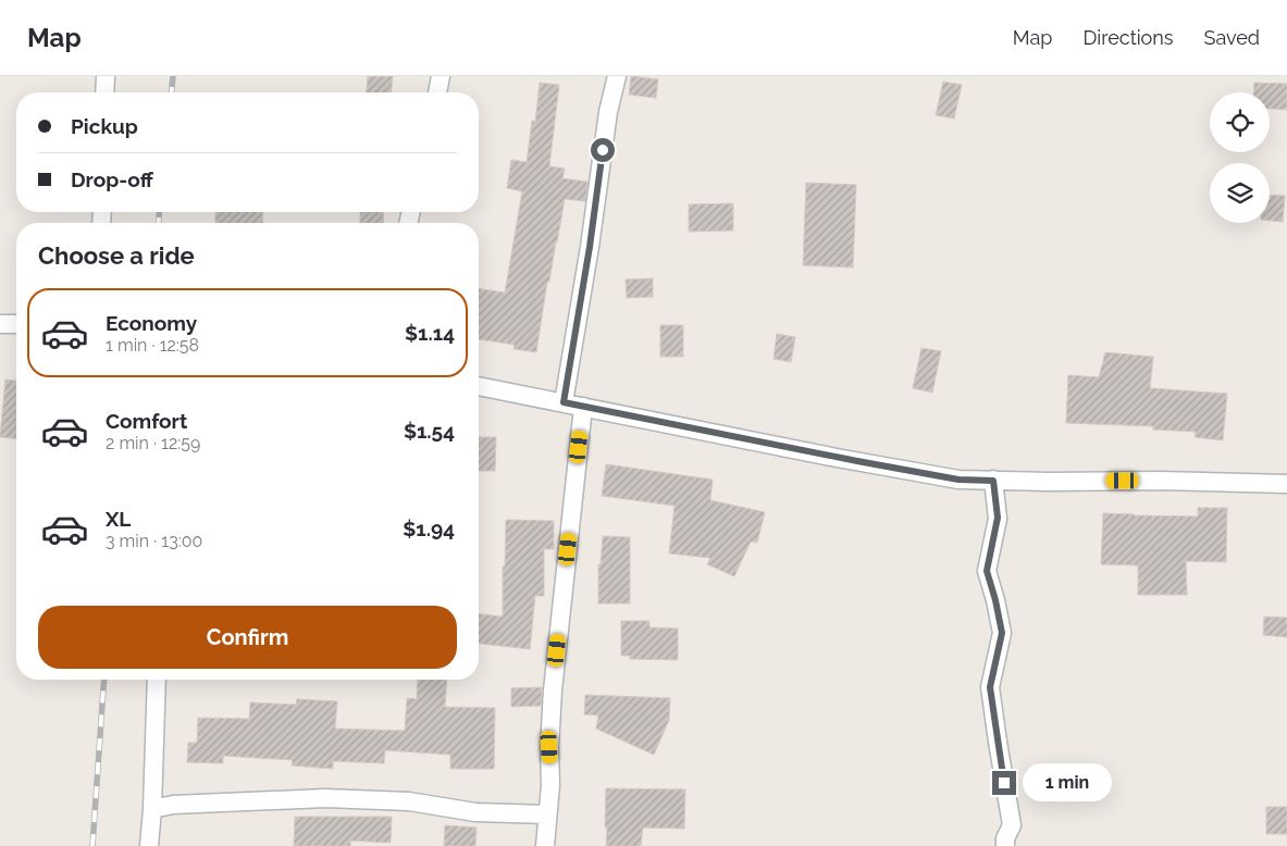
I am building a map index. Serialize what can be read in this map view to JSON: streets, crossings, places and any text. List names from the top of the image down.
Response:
{
  "page": {
    "header": "Map",
    "nav": ["Map", "Directions", "Saved"],
    "banner": ["Pickup", "Drop-off"],
    "heading": "Choose a ride",
    "list": [
      {
        "name": "Economy",
        "note": "1 min · 12:58",
        "value": "$1.14"
      },
      {
        "name": "Comfort",
        "note": "2 min · 12:59",
        "value": "$1.54"
      },
      {
        "name": "XL",
        "note": "3 min · 13:00",
        "value": "$1.94"
      }
    ],
    "buttons": "Confirm",
    "bubble": "1 min"
  }
}
